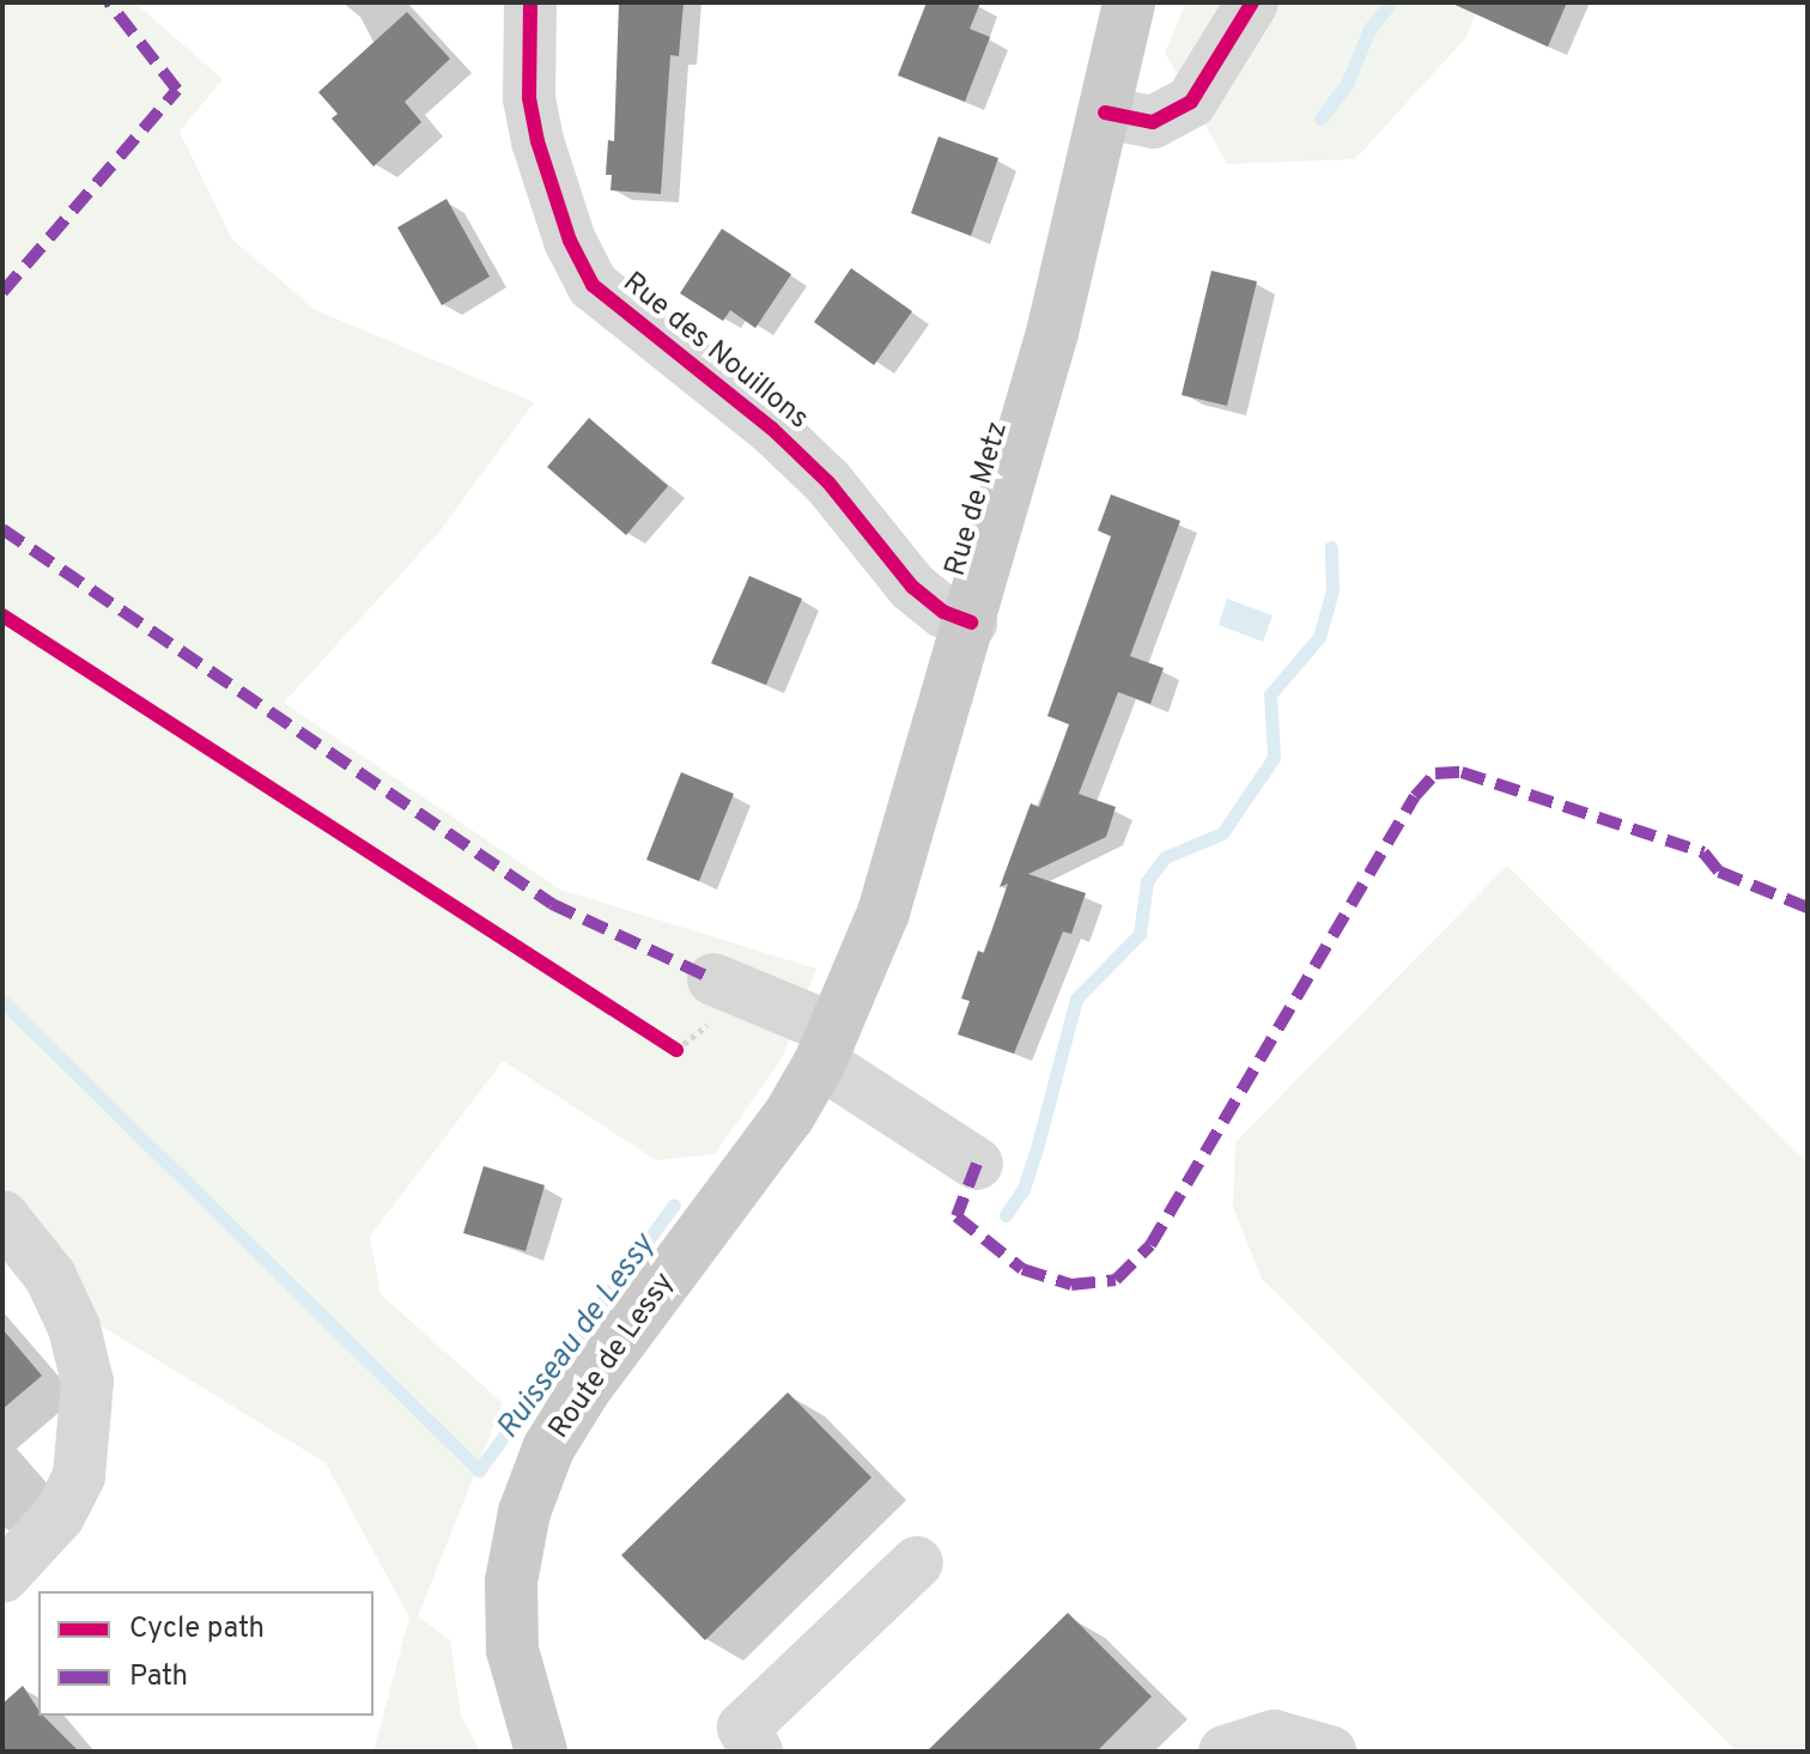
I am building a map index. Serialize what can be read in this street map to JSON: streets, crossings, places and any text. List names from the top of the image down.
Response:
{
  "streets": {
    "main road": ["Rue de Metz", "Route de Lessy"],
    "street": ["Rue des Nouillons"]
  },
  "crossings": [
    ["Rue des Nouillons", "Rue de Metz"],
    ["Rue de Metz", "Route de Lessy"]
  ],
  "water": ["Ruisseau de Lessy"],
  "legend": ["Cycle path", "Path"]
}
